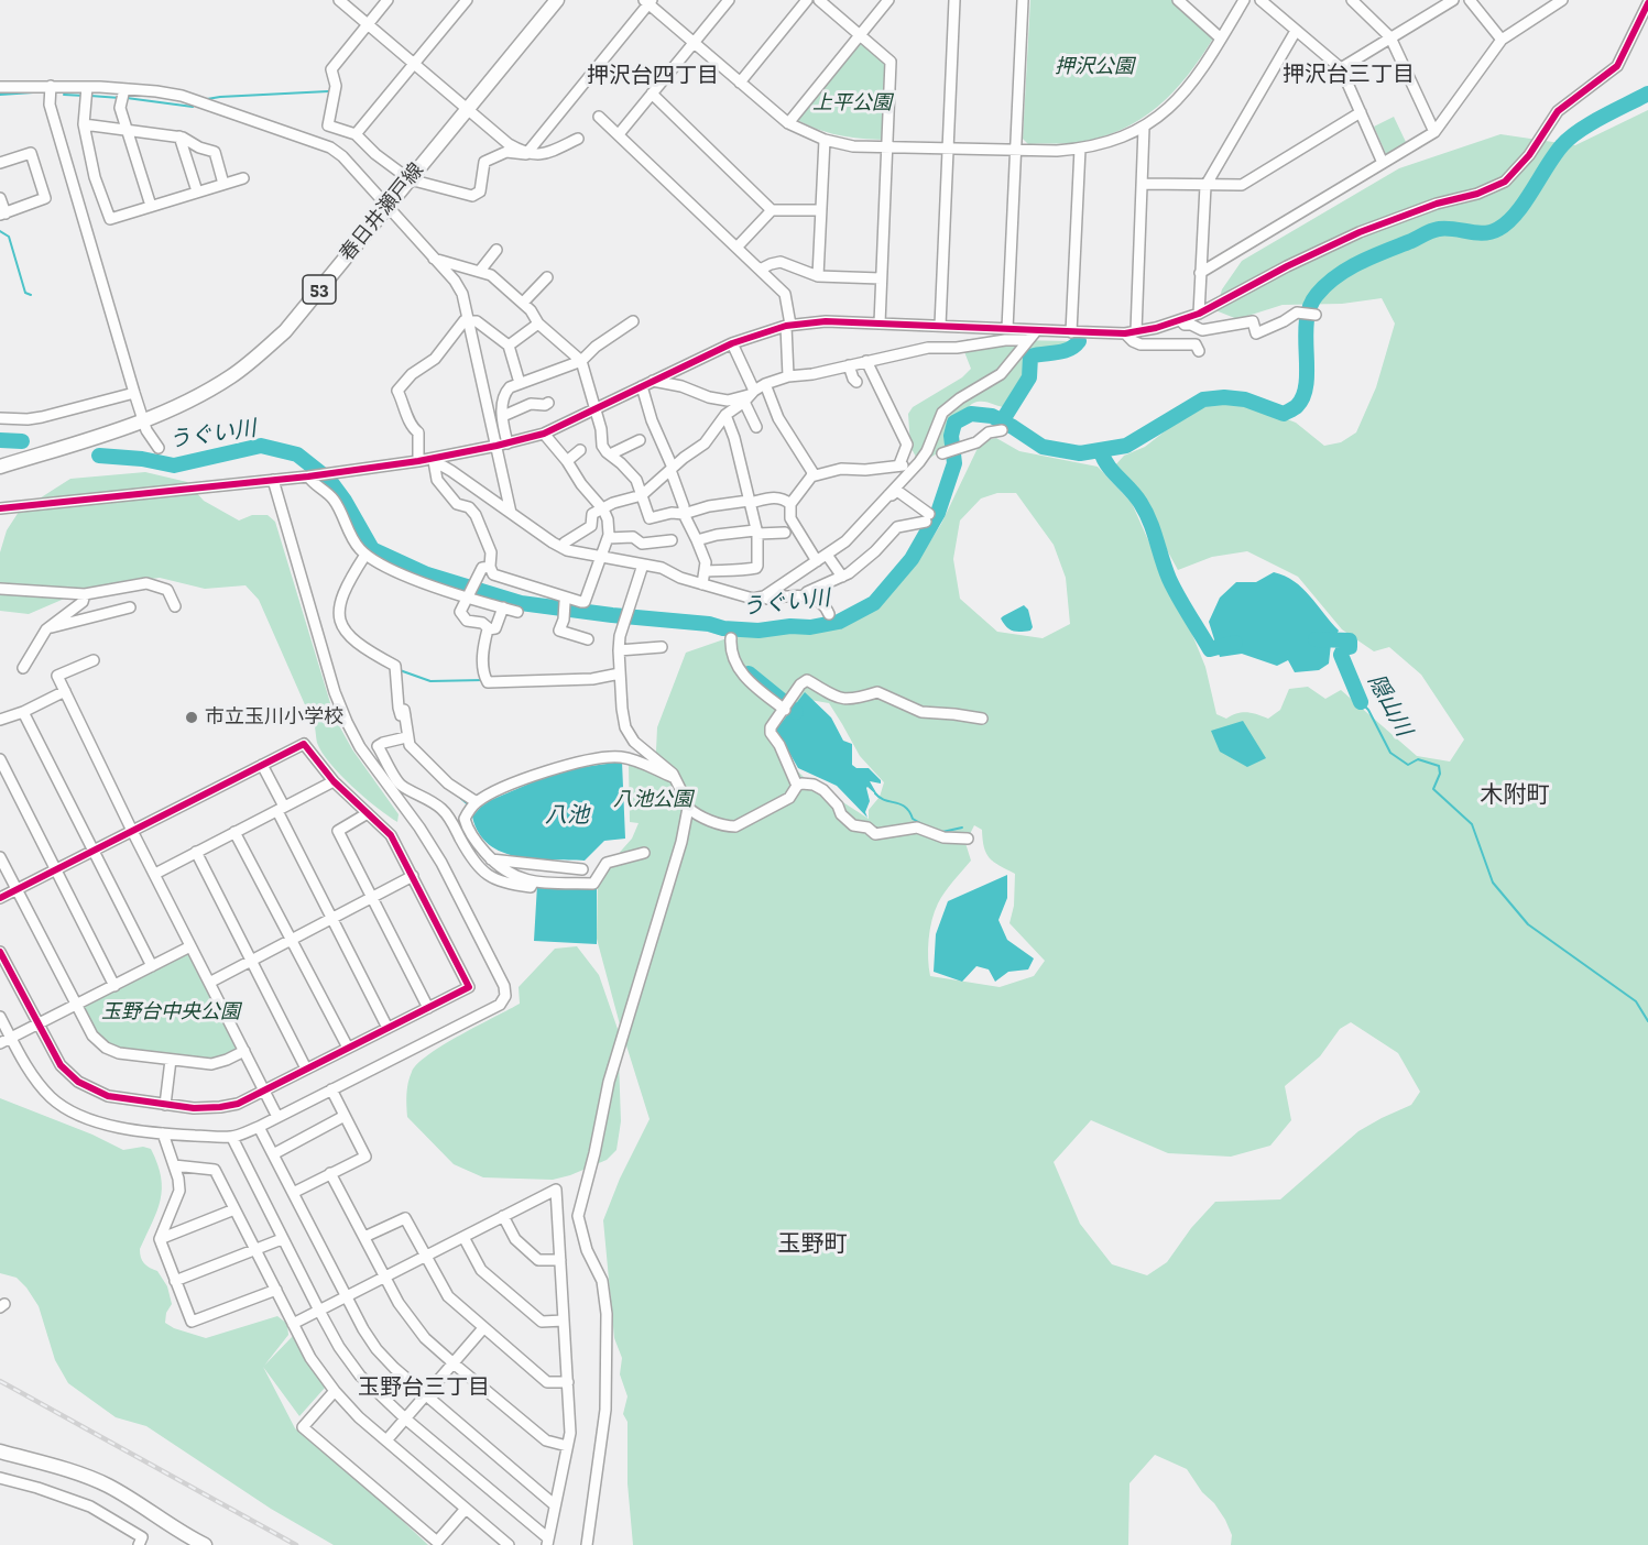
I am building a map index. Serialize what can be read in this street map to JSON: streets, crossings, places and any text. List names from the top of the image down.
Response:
{
  "streets": {
    "main road": ["春日井瀬戸線", "53"]
  },
  "districts": [
    "押沢台三丁目",
    "押沢台四丁目",
    "木附町",
    "玉野町",
    "玉野台三丁目"
  ],
  "water": ["うぐい川", "隠山川", "八池"],
  "parks": [
    "押沢公園",
    "上平公園",
    "八池公園",
    "玉野台中央公園"
  ],
  "places": ["市立玉川小学校"]
}
